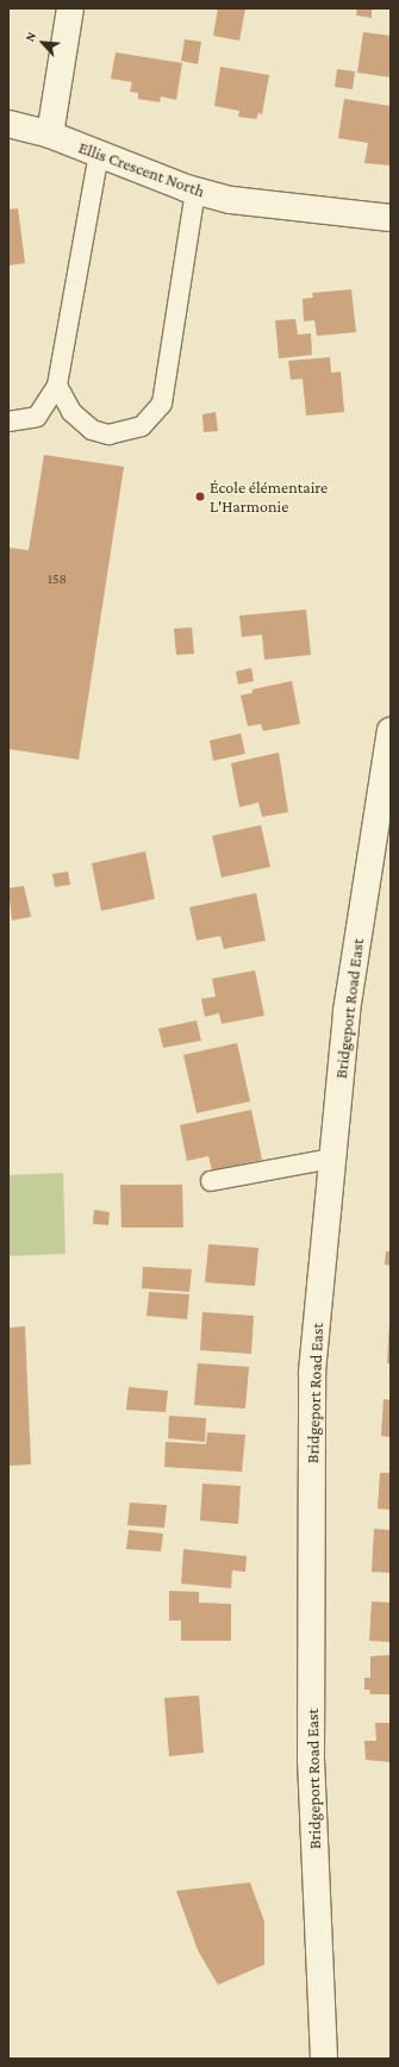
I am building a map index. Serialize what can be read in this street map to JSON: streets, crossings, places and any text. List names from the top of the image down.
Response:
{
  "streets": {
    "main road": ["Ellis Crescent North", "Bridgeport Road East"]
  },
  "places": ["École élémentaire L'Harmonie"],
  "house_numbers": ["158"],
  "north": "top left"
}
